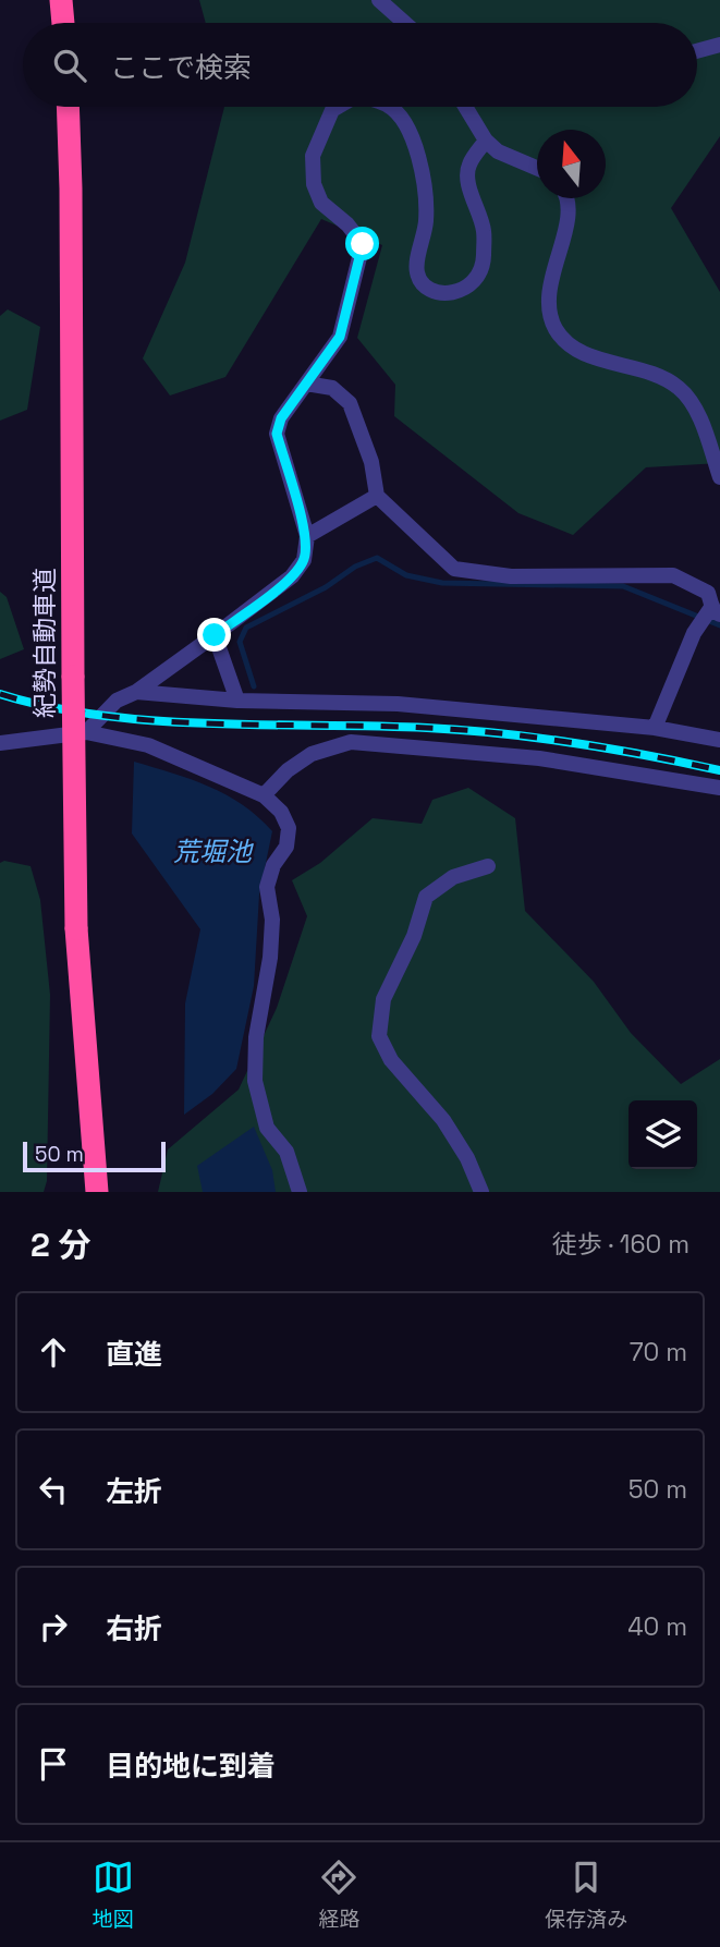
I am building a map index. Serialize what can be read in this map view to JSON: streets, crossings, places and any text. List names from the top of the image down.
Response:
{
  "streets": {
    "highway": ["紀勢自動車道"]
  },
  "water": ["荒堀池"],
  "scale_bar": "50 m",
  "north": "top",
  "page": {
    "search": "ここで検索",
    "scale": "50 m",
    "heading": ["2 分", "徒歩 · 160 m"],
    "list": [
      ["直進", "70 m"],
      ["左折", "50 m"],
      ["右折", "40 m"],
      "目的地に到着"
    ],
    "nav": ["地図", "経路", "保存済み"]
  }
}
